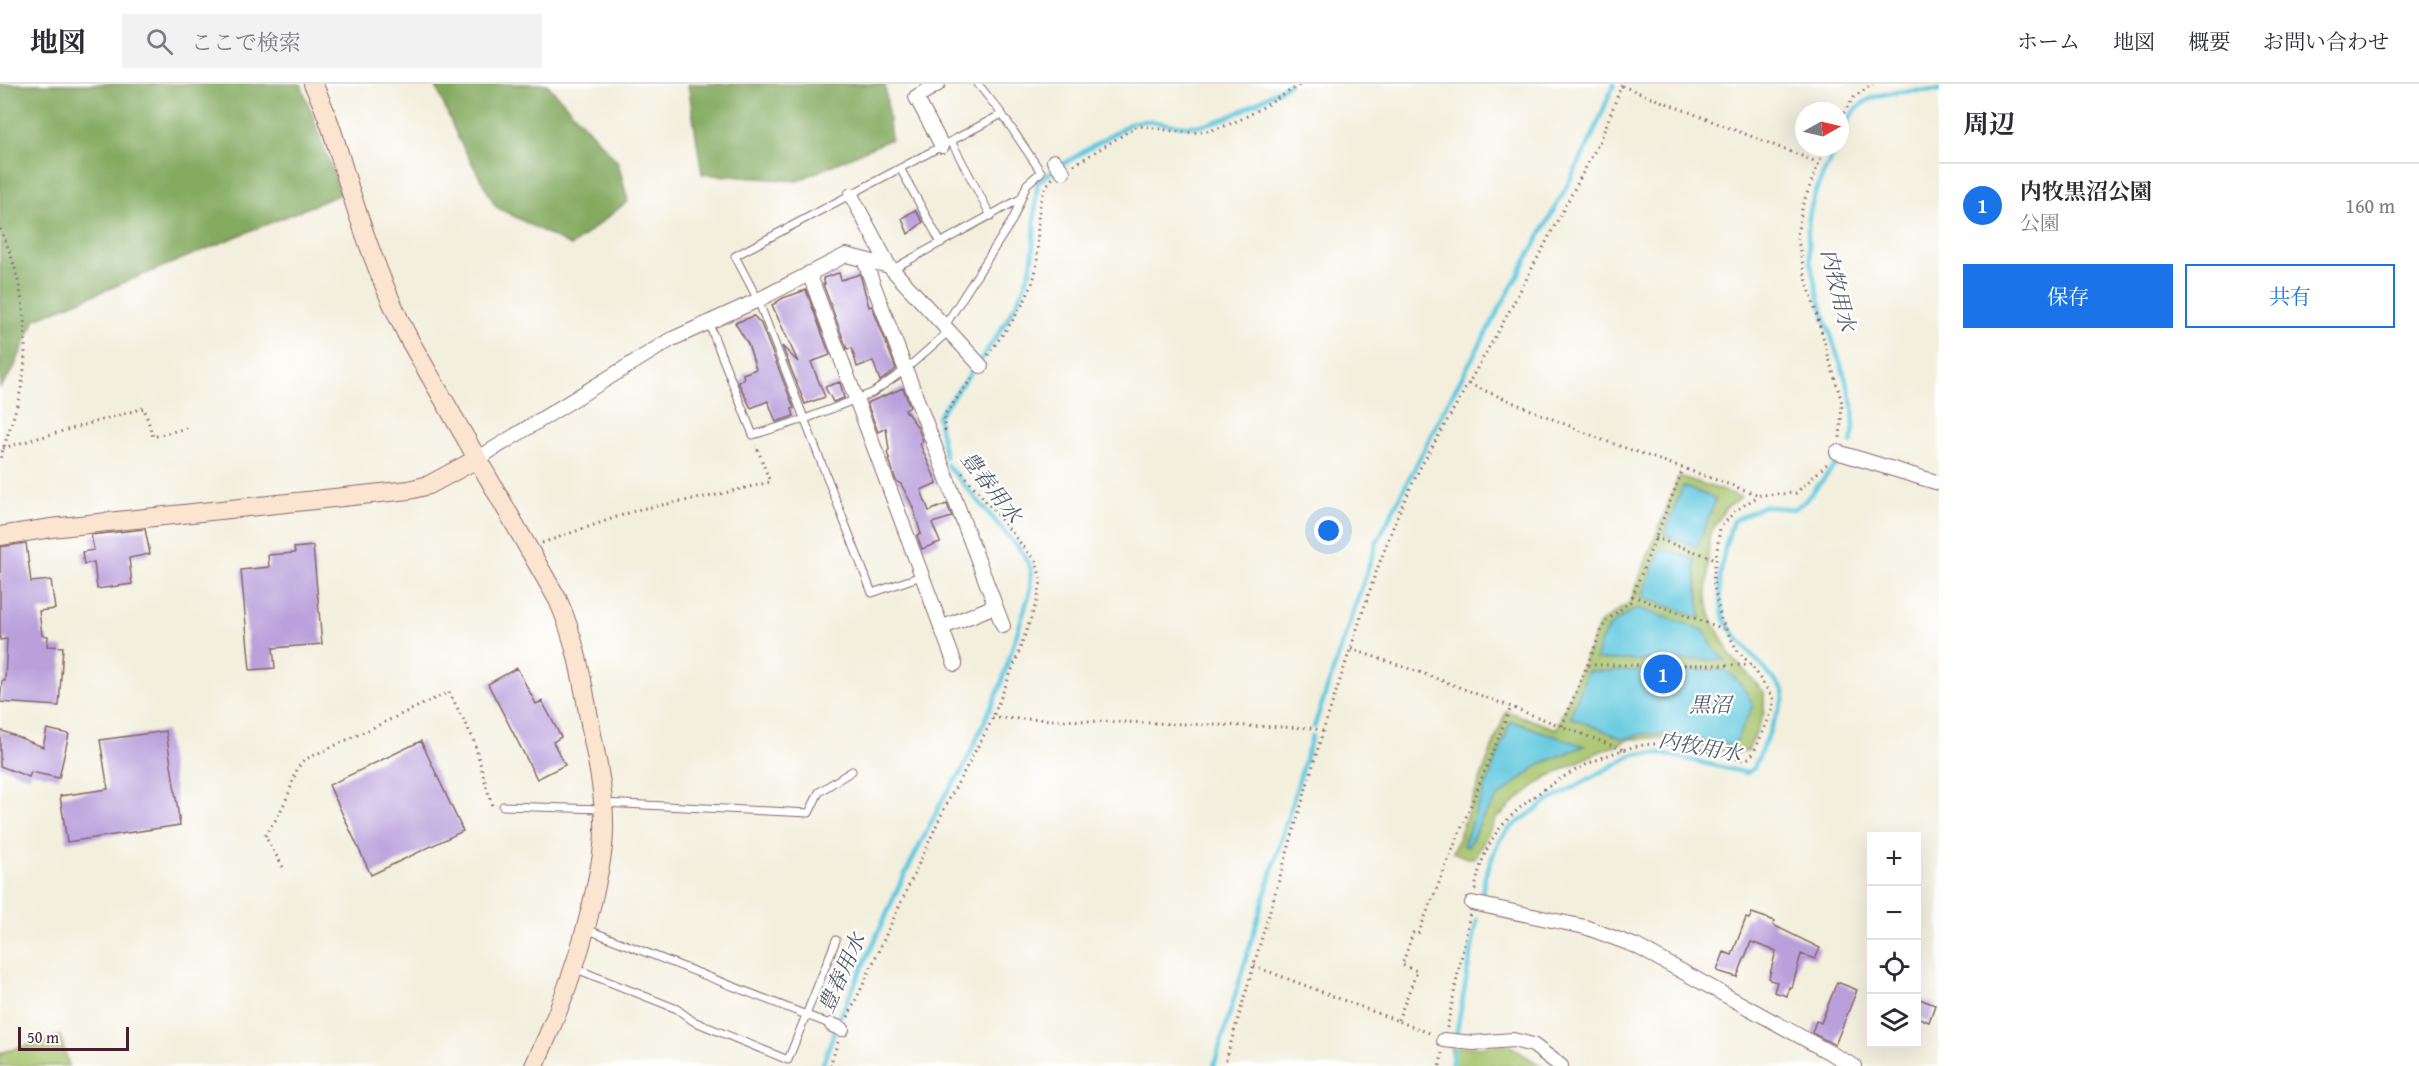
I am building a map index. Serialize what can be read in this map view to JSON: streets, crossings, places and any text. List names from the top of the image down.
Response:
{
  "water": ["内牧用水", "豊春用水", "黒沼"],
  "scale_bar": "50 m",
  "north": "right",
  "page": {
    "header": "地図",
    "search": "ここで検索",
    "nav": [
      "ホーム",
      "地図",
      "概要",
      "お問い合わせ"
    ],
    "heading": "周辺",
    "list": [
      {
        "mark": "1",
        "name": "内牧黒沼公園",
        "note": "公園",
        "value": "160 m"
      }
    ],
    "buttons": ["保存", "共有"],
    "pins": "1",
    "map_buttons": ["+", "−"],
    "scale": "50 m"
  }
}
